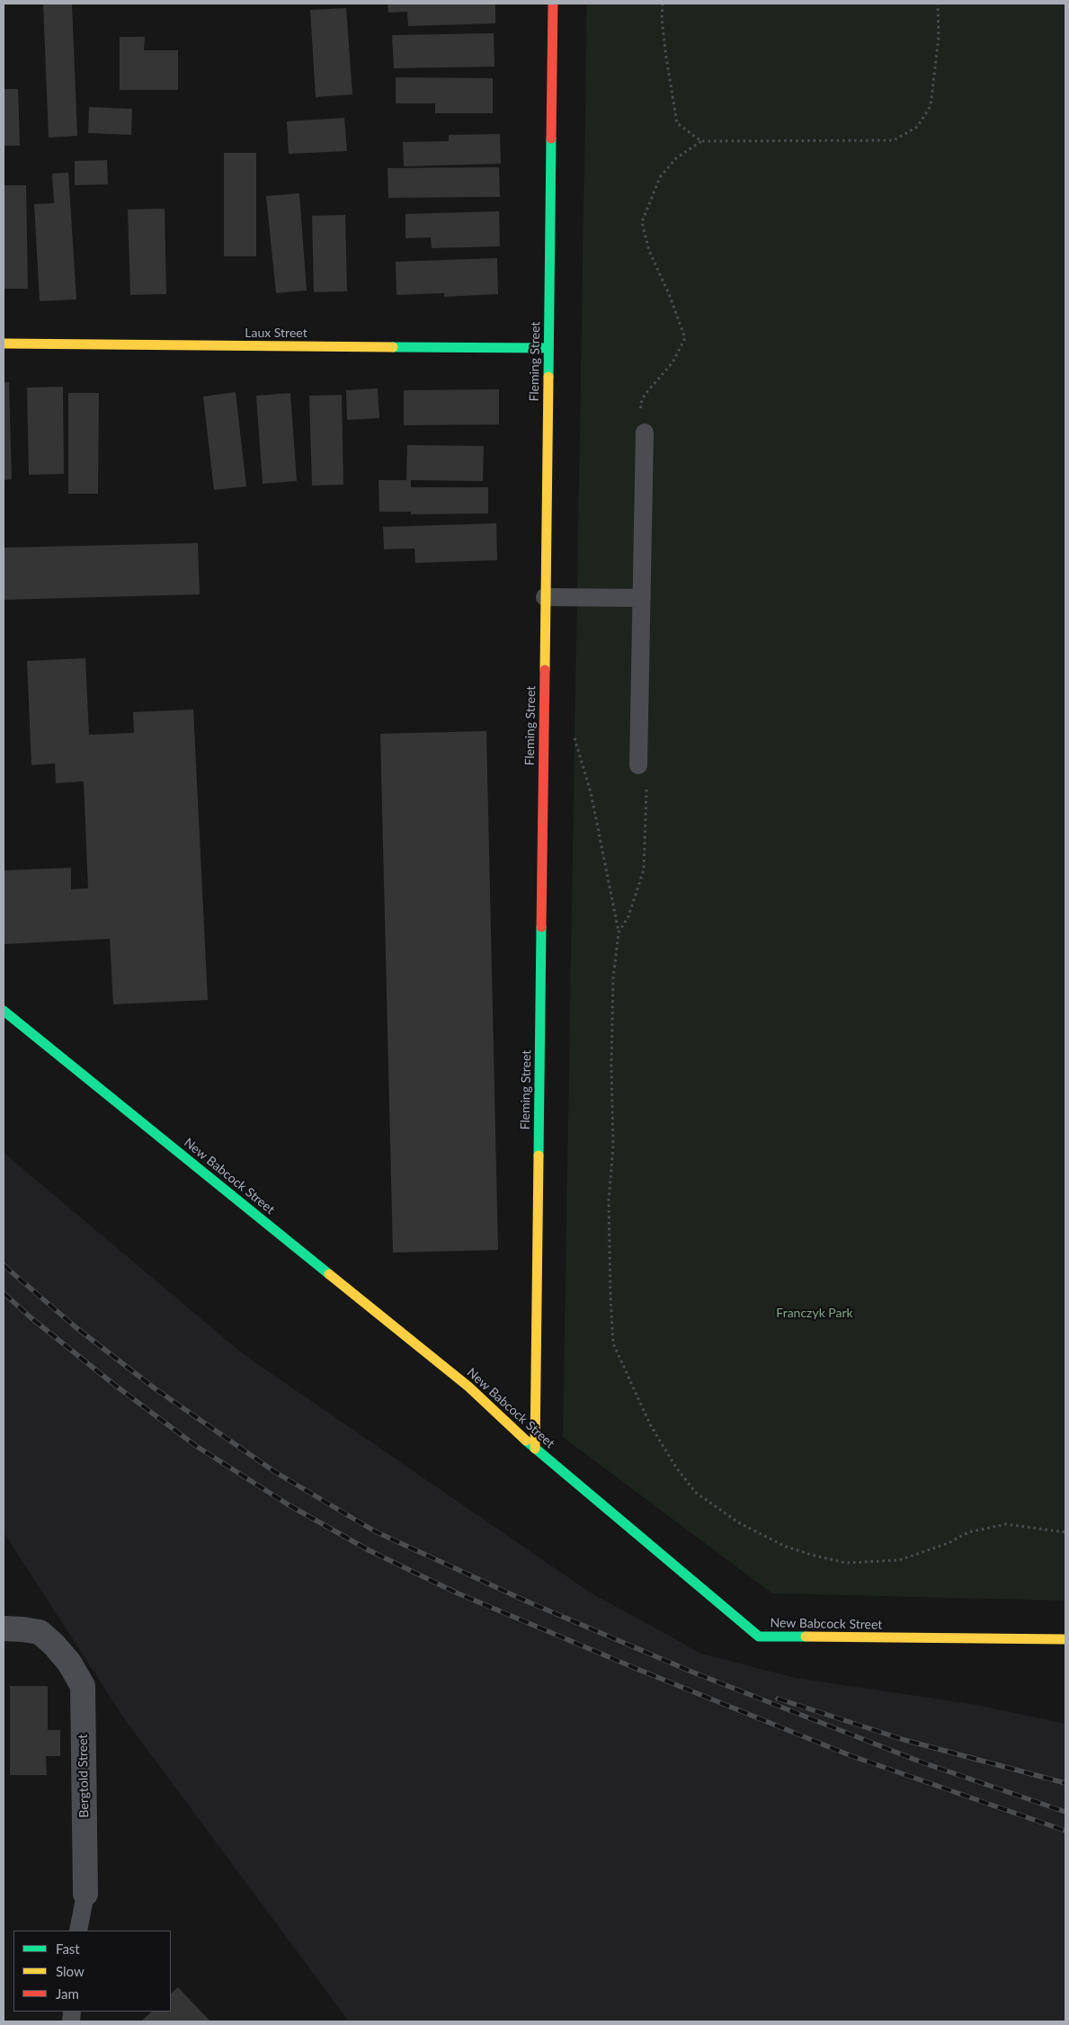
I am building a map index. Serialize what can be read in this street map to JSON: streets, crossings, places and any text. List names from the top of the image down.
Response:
{
  "streets": {
    "street": [
      "Laux Street",
      "Fleming Street",
      "New Babcock Street",
      "Bergtold Street"
    ]
  },
  "crossings": [
    ["Laux Street", "Fleming Street"],
    ["Fleming Street", "New Babcock Street"]
  ],
  "parks": ["Franczyk Park"],
  "legend": ["Fast", "Slow", "Jam"]
}
